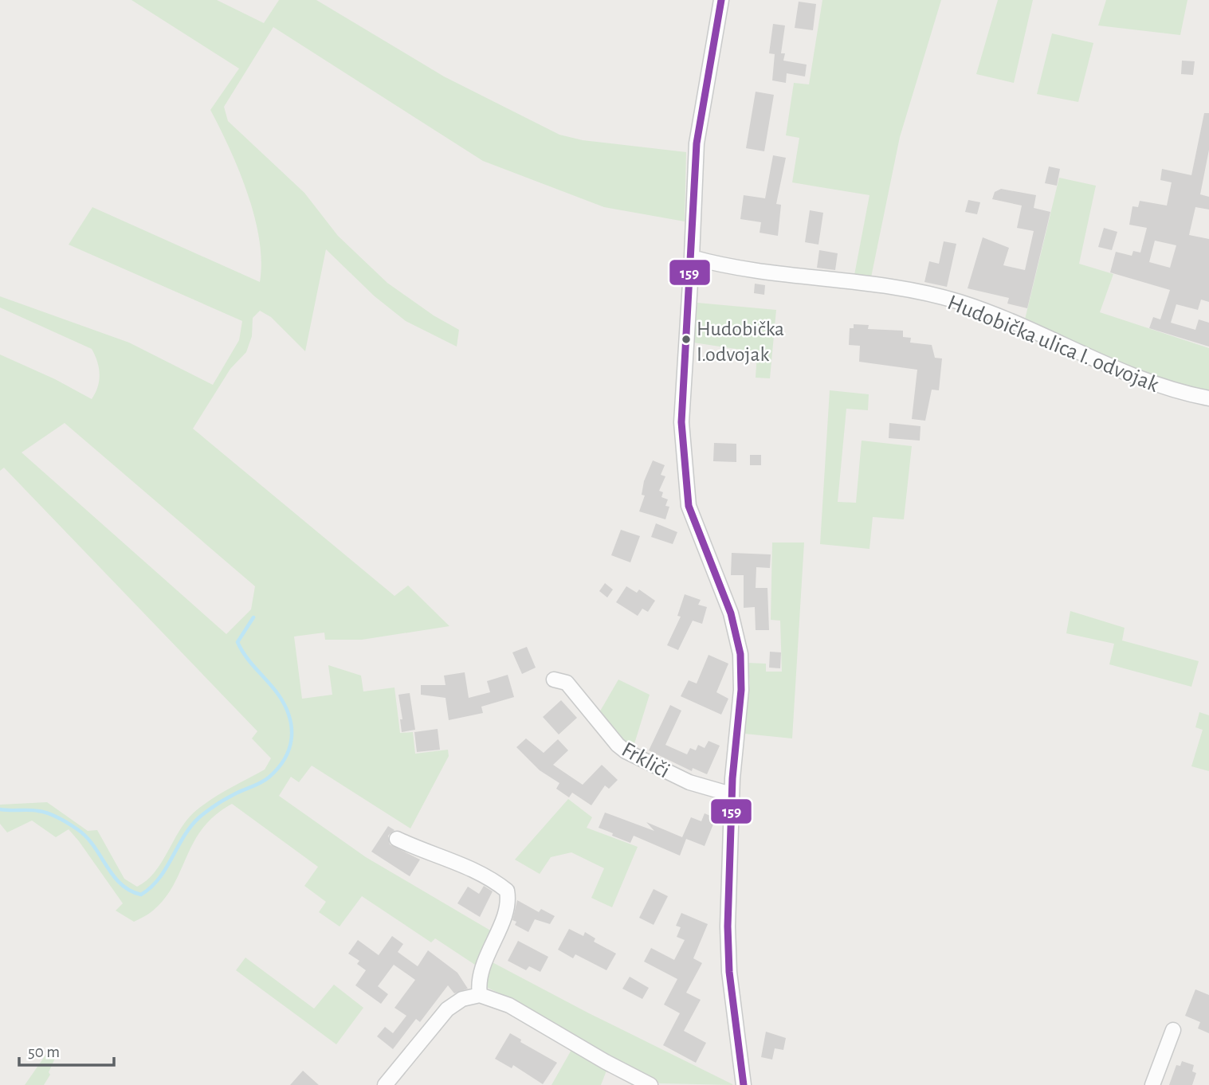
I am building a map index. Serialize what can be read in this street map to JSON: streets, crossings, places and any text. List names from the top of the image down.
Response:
{
  "streets": {
    "street": ["Hudobička ulica I. odvojak", "Frkliči"]
  },
  "places": ["Hudobička I.odvojak"],
  "lines": ["transit line 159"],
  "scale_bar": "50 m"
}
